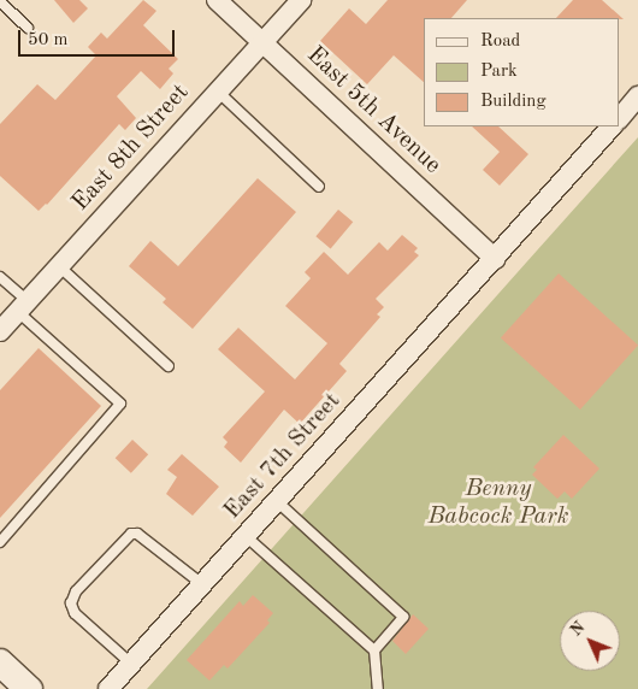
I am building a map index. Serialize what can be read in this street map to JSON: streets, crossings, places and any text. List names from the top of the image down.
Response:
{
  "streets": {
    "street": ["East 5th Avenue", "East 8th Street", "East 7th Street"]
  },
  "crossings": [
    ["East 5th Avenue", "East 8th Street"],
    ["East 5th Avenue", "East 7th Street"]
  ],
  "parks": ["Benny Babcock Park"],
  "legend": ["Road", "Park", "Building"],
  "scale_bar": "50 m",
  "north": "top left"
}
